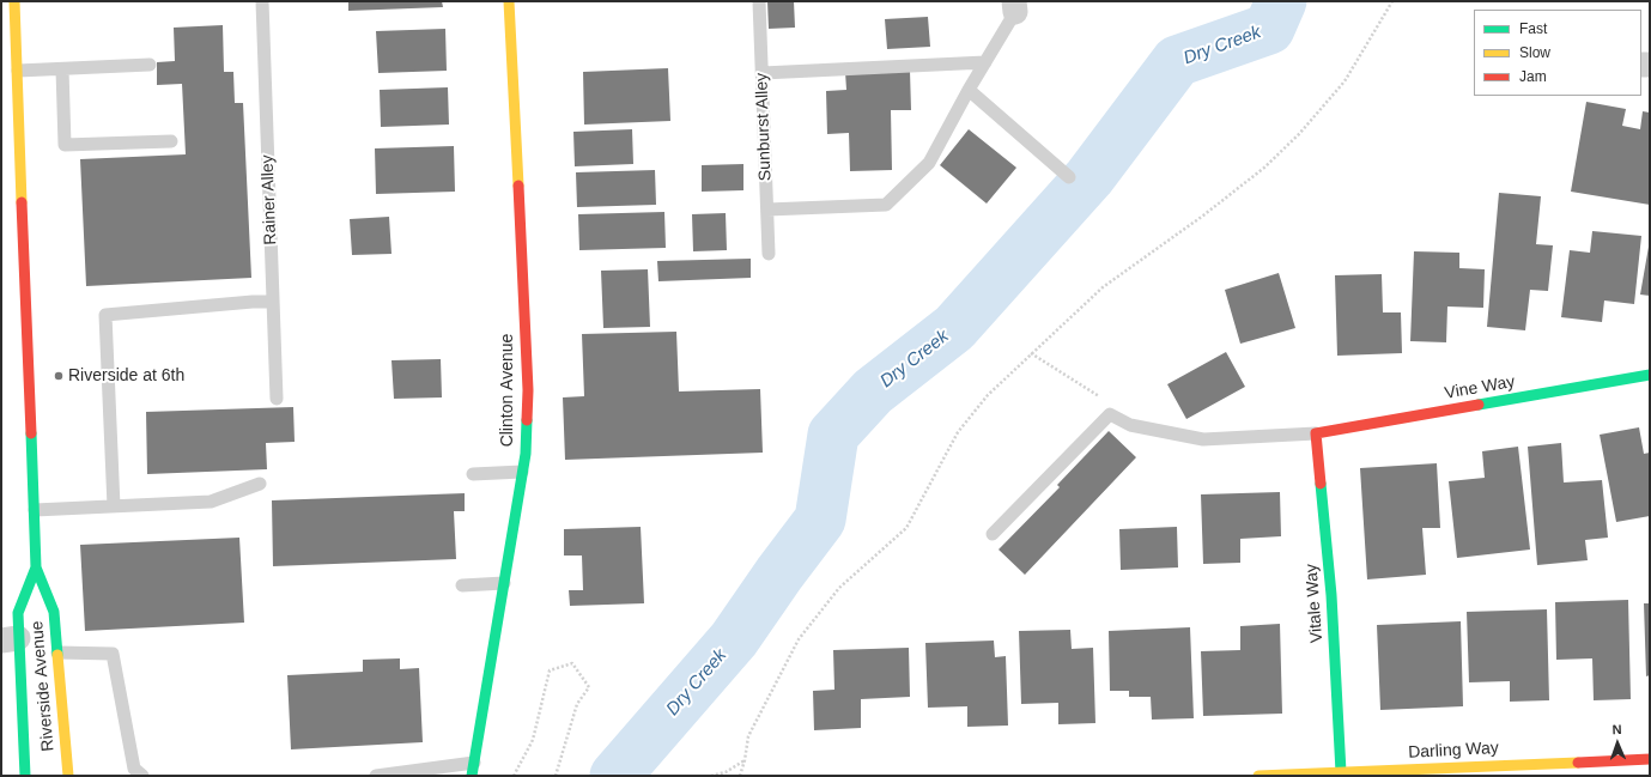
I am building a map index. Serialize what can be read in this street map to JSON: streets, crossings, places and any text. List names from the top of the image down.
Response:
{
  "streets": {
    "street": [
      "Vine Way",
      "Clinton Avenue",
      "Vitale Way",
      "Riverside Avenue",
      "Darling Way"
    ],
    "lane": ["Sunburst Alley", "Rainer Alley"]
  },
  "crossings": [
    ["Vine Way", "Vitale Way"],
    ["Vitale Way", "Darling Way"]
  ],
  "water": ["Dry Creek"],
  "places": ["Riverside at 6th"],
  "legend": ["Fast", "Slow", "Jam"],
  "north": "top"
}
